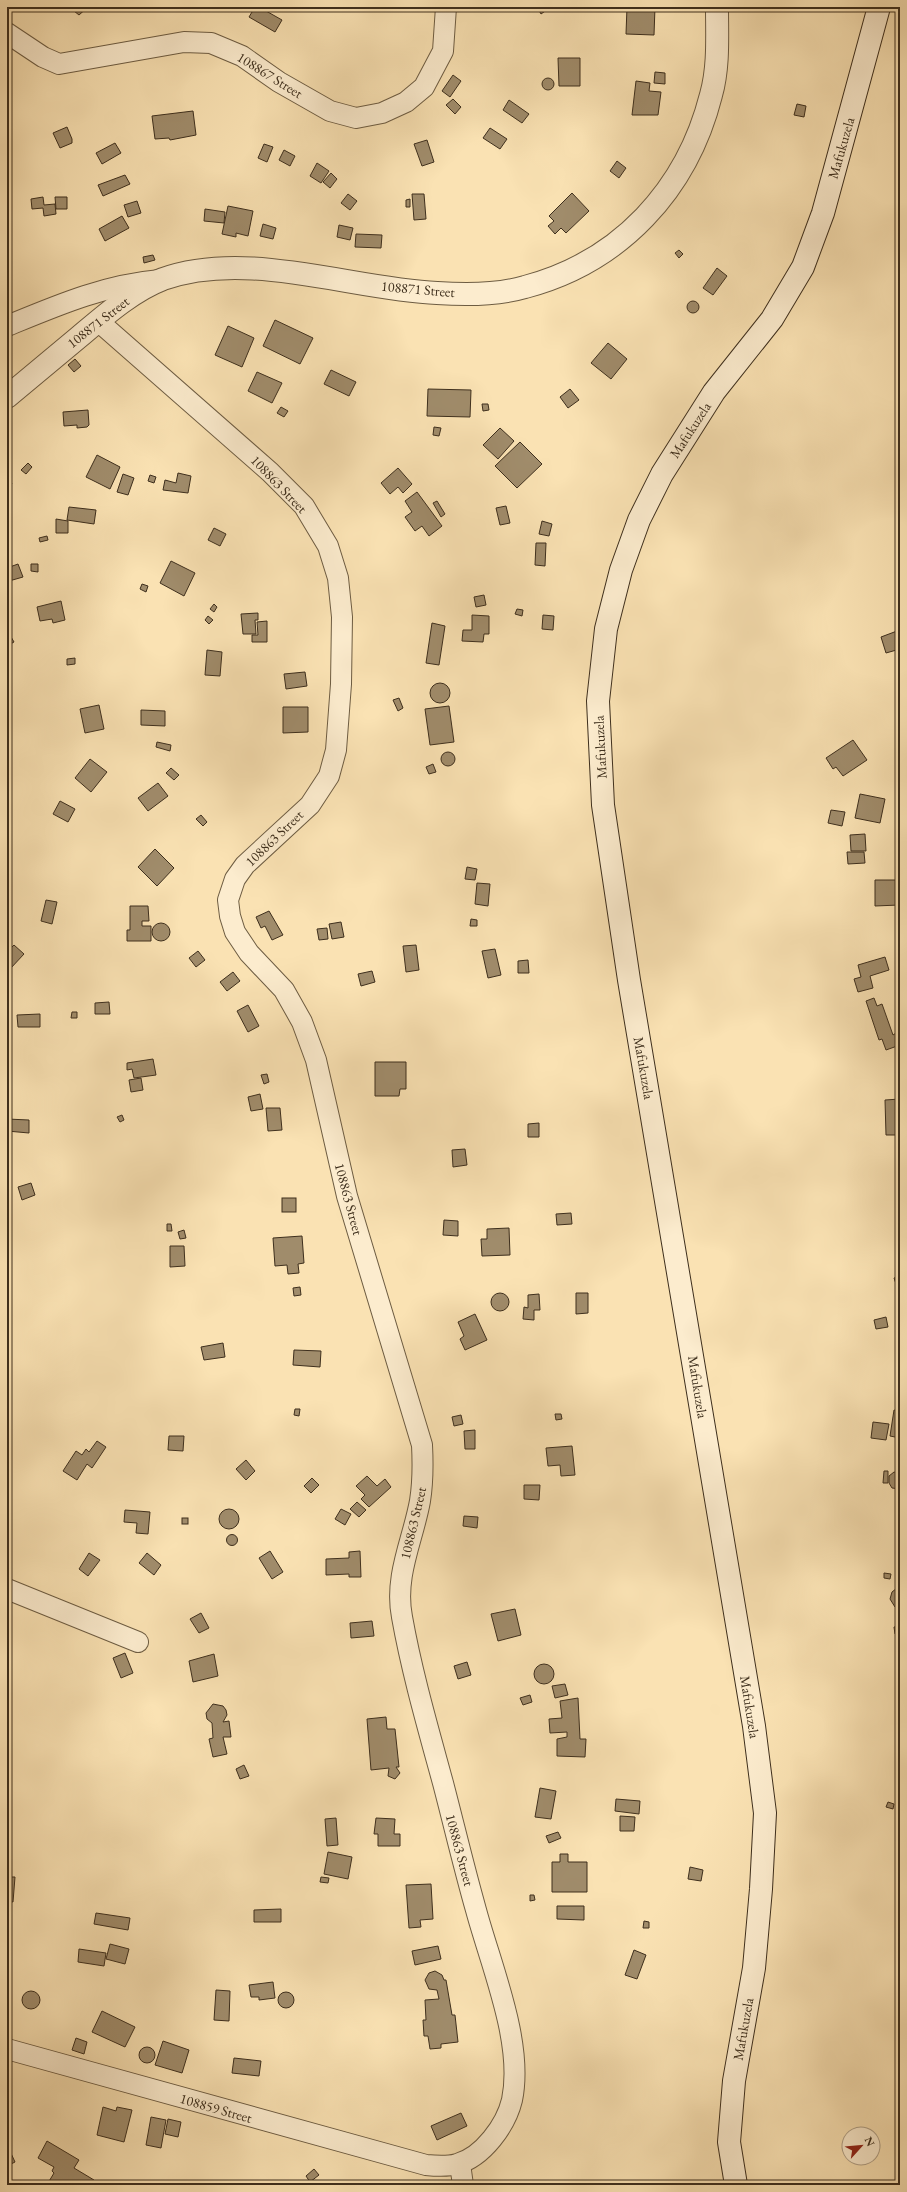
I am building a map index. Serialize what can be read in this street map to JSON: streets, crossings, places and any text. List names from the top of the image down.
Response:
{
  "streets": {
    "main road": ["Mafukuzela", "108871 Street"],
    "street": ["108867 Street", "108863 Street", "108859 Street"]
  },
  "crossings": [
    ["108871 Street", "108863 Street"],
    ["108863 Street", "108859 Street"]
  ],
  "north": "top right"
}
